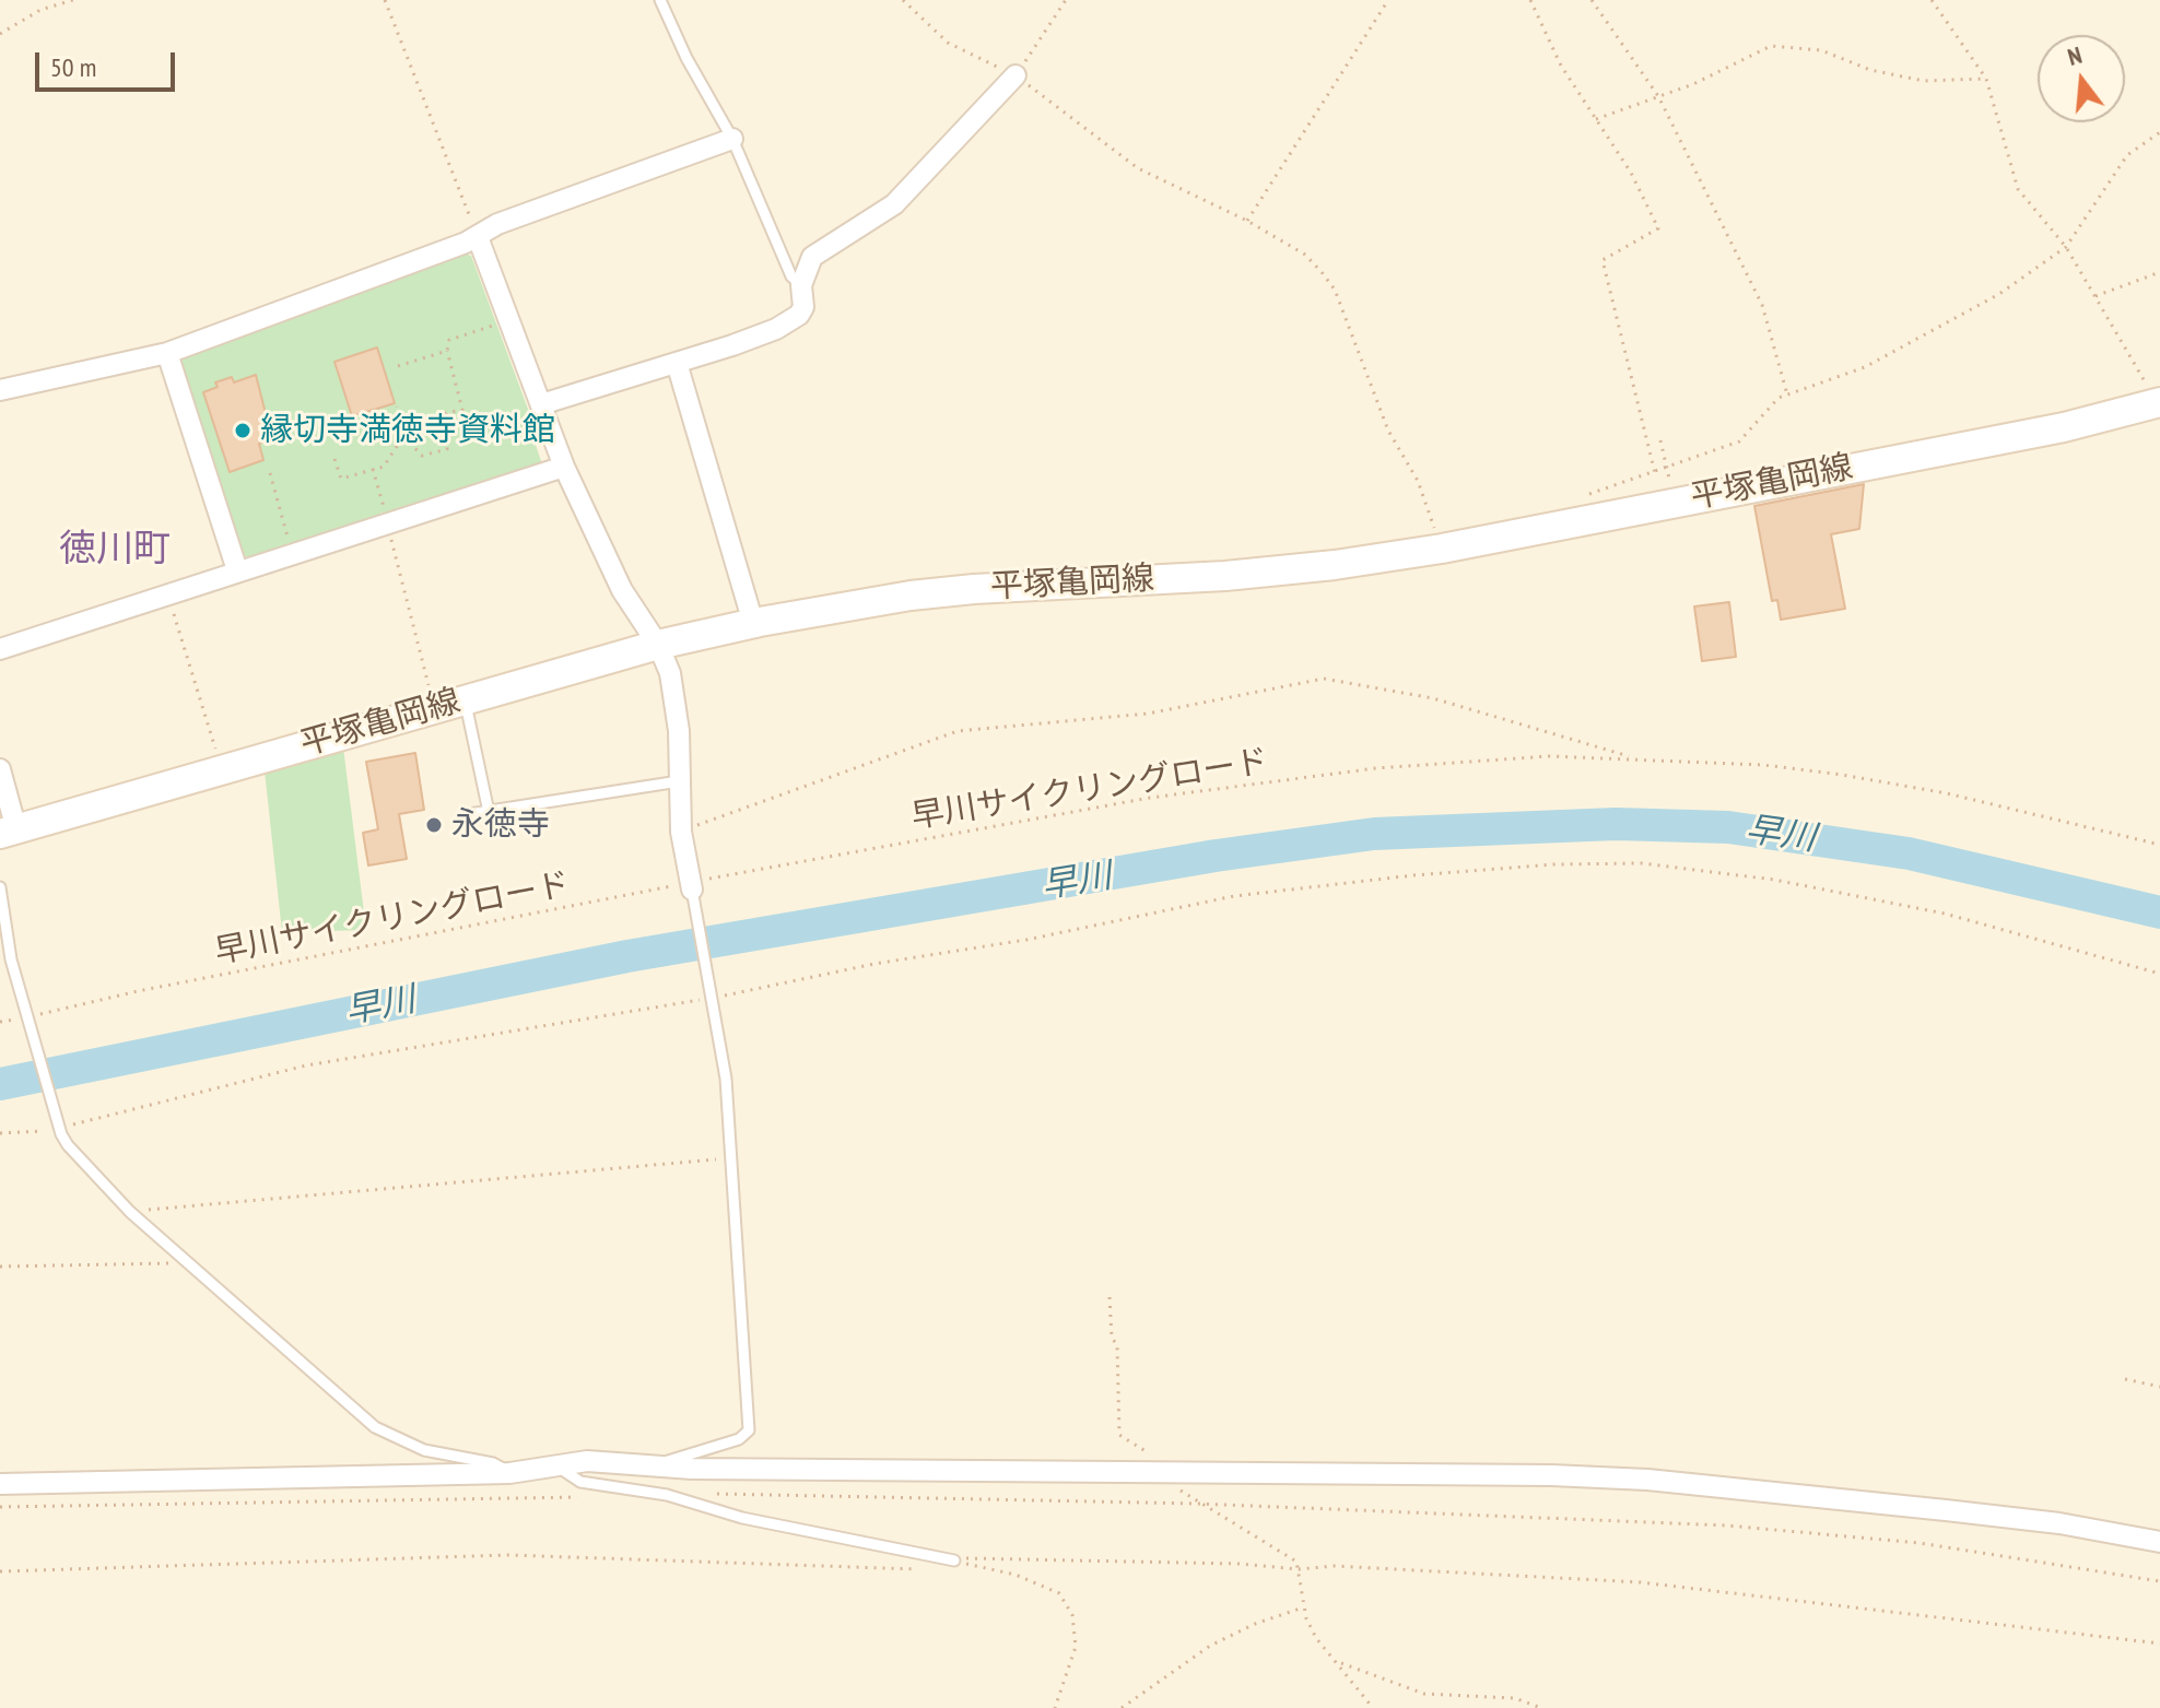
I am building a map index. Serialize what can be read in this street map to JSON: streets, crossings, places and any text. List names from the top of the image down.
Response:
{
  "streets": {
    "main road": ["平塚亀岡線"],
    "path": ["早川サイクリングロード"]
  },
  "districts": ["徳川町"],
  "water": ["早川"],
  "places": ["縁切寺満徳寺資料館", "永徳寺"],
  "scale_bar": "50 m",
  "north": "top"
}
